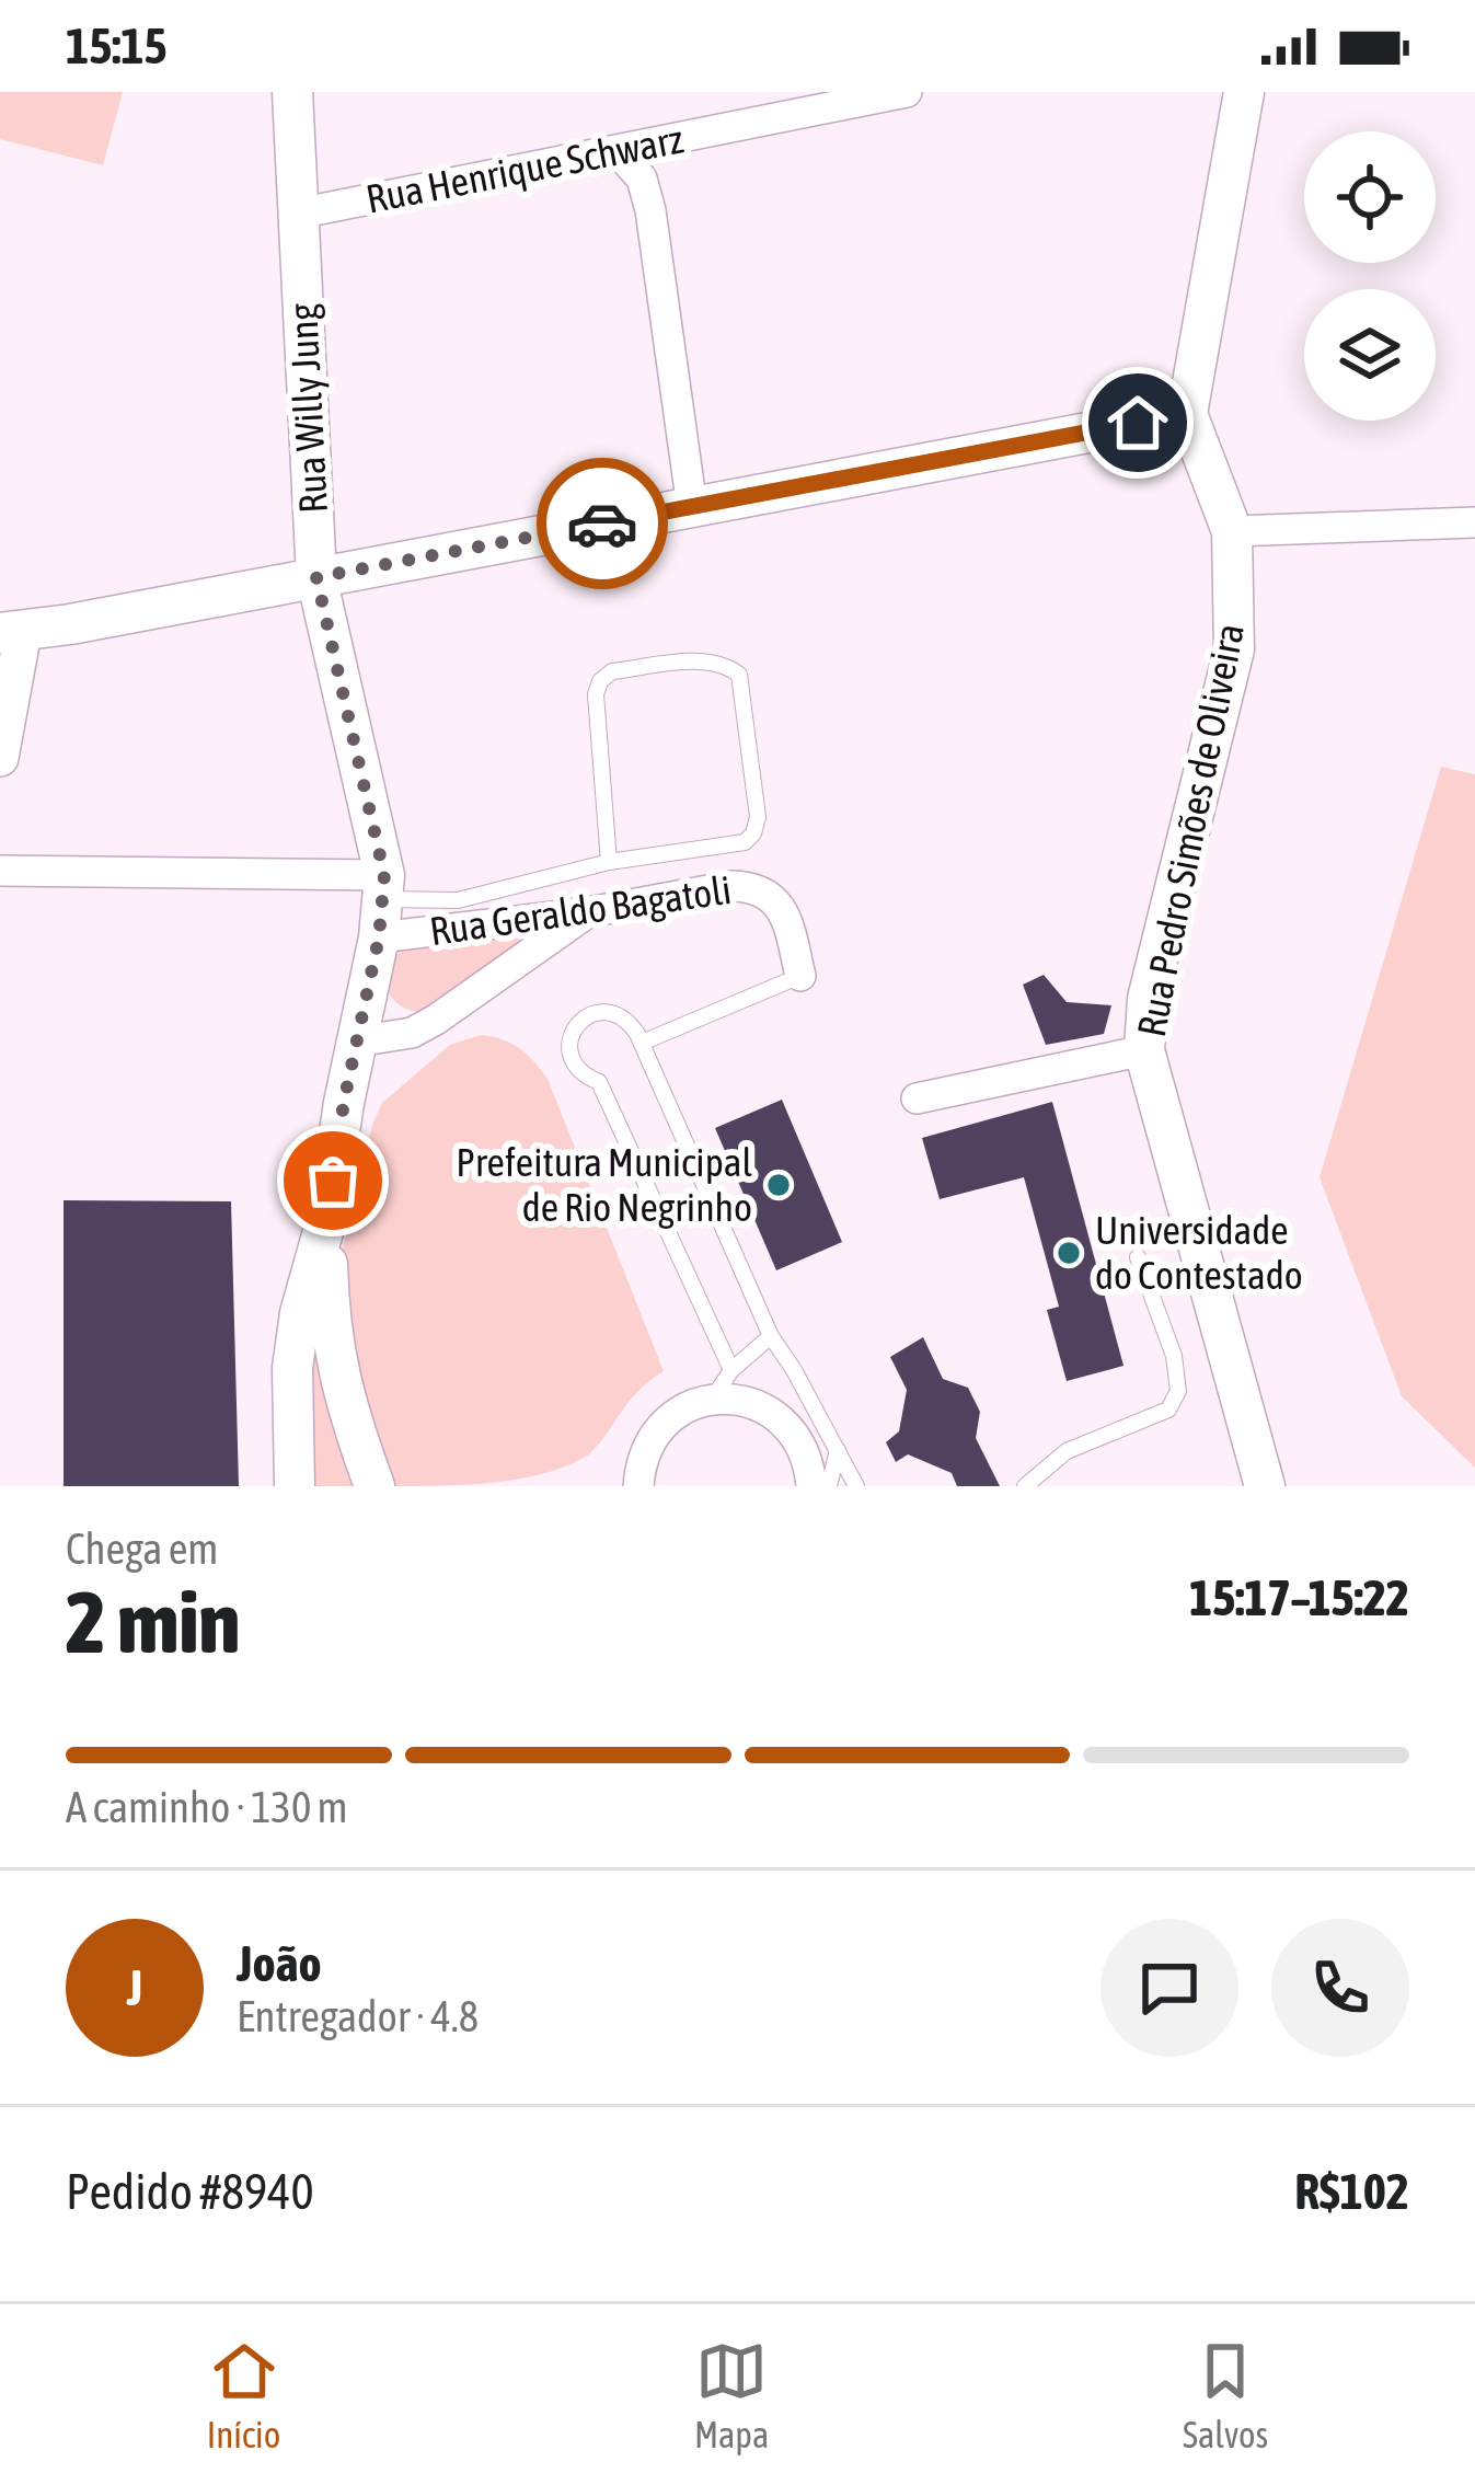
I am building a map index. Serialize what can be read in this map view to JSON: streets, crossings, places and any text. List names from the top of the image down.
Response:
{
  "streets": {
    "main road": ["Rua Willy Jung", "Rua Pedro Simões de Oliveira"],
    "street": ["Rua Henrique Schwarz", "Rua Geraldo Bagatoli"]
  },
  "crossings": [
    ["Rua Henrique Schwarz", "Rua Willy Jung"],
    ["Rua Willy Jung", "Rua Geraldo Bagatoli"]
  ],
  "places": ["Prefeitura Municipal de Rio Negrinho", "Universidade do Contestado"],
  "page": {
    "status": "15:15",
    "heading": ["2 min", "Chega em", "15:17–15:22"],
    "panel": [
      "João",
      "Entregador · 4.8",
      "Pedido #8940",
      "R$102"
    ],
    "bar": "A caminho · 130 m",
    "round": "J",
    "tabs": ["Início", "Mapa", "Salvos"]
  }
}
